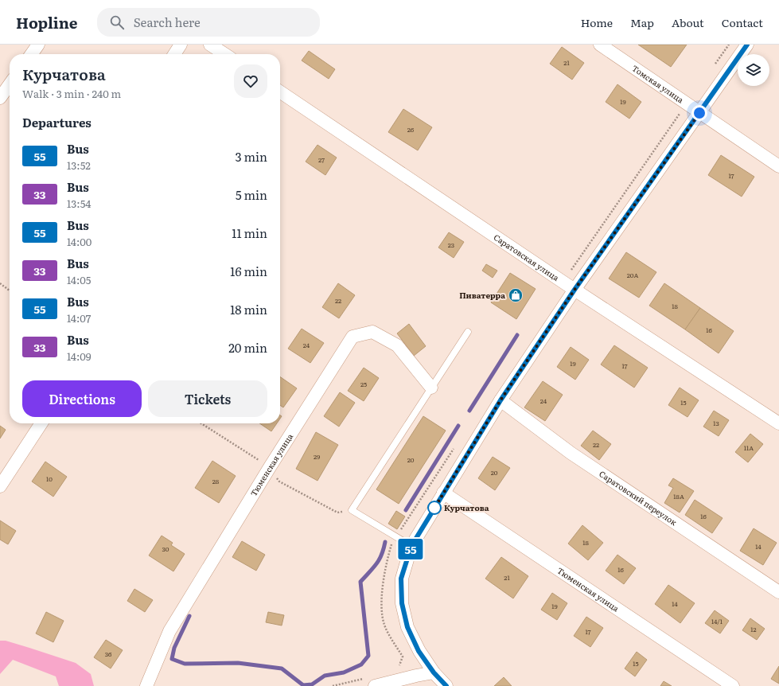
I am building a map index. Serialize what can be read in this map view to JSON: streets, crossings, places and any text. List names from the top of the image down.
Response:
{
  "streets": {
    "street": [
      "Томская улица",
      "Саратовская улица",
      "Тюменская улица",
      "Саратовский переулок"
    ]
  },
  "places": {
    "shop": ["Пиватерра"],
    "other": ["Курчатова"]
  },
  "lines": ["bus line 55"],
  "house_numbers": [
    "21",
    "19",
    "26",
    "27",
    "17",
    "23",
    "20А",
    "22",
    "18",
    "16",
    "24",
    "19",
    "17",
    "25",
    "24",
    "15",
    "13",
    "22",
    "11А",
    "29",
    "20",
    "20",
    "10",
    "28",
    "18А",
    "16",
    "18",
    "14",
    "30",
    "16",
    "21",
    "14",
    "19",
    "14/1",
    "12",
    "17",
    "36",
    "15"
  ],
  "page": {
    "header": "Hopline",
    "search": "Search here",
    "nav": [
      "Home",
      "Map",
      "About",
      "Contact"
    ],
    "on_map": "55",
    "heading": [
      ["Курчатова", "Walk · 3 min · 240 m"],
      "Departures"
    ],
    "list": [
      {
        "mark": "55",
        "name": "Bus",
        "note": "13:52",
        "value": "3 min"
      },
      {
        "mark": "33",
        "name": "Bus",
        "note": "13:54",
        "value": "5 min"
      },
      {
        "mark": "55",
        "name": "Bus",
        "note": "14:00",
        "value": "11 min"
      },
      {
        "mark": "33",
        "name": "Bus",
        "note": "14:05",
        "value": "16 min"
      },
      {
        "mark": "55",
        "name": "Bus",
        "note": "14:07",
        "value": "18 min"
      },
      {
        "mark": "33",
        "name": "Bus",
        "note": "14:09",
        "value": "20 min"
      }
    ],
    "buttons": ["Directions", "Tickets"]
  }
}
